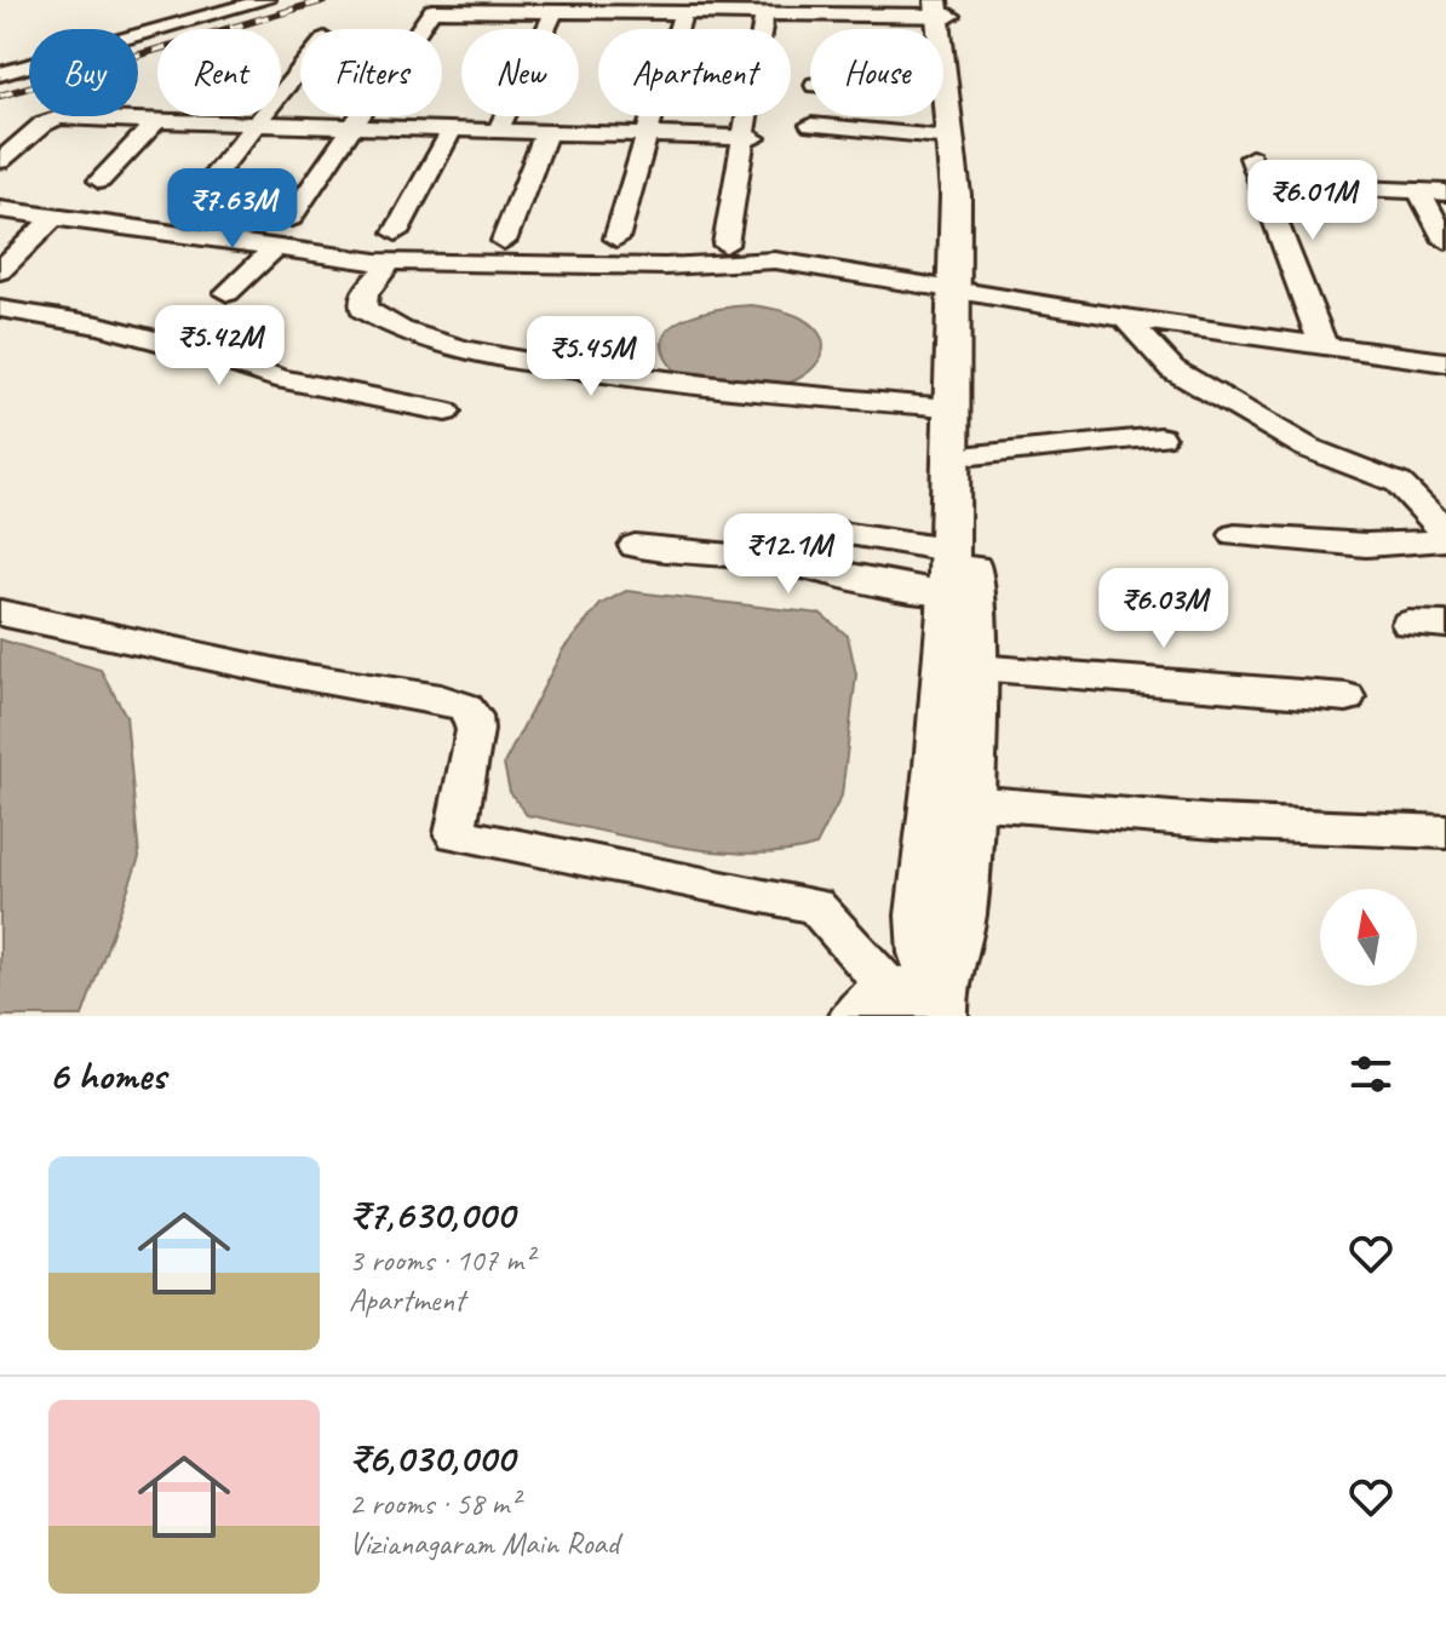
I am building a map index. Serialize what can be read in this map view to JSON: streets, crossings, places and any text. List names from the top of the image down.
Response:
{
  "north": "top",
  "page": {
    "chip": [
      "Buy",
      "Rent",
      "Filters",
      "New",
      "Apartment",
      "House"
    ],
    "price": [
      "₹6.01M",
      "₹7.63M",
      "₹5.42M",
      "₹5.45M",
      "₹12.1M",
      "₹6.03M"
    ],
    "heading": "6 homes",
    "list": [
      {
        "name": "₹7,630,000",
        "note": "3 rooms · 107 m² · Apartment"
      },
      {
        "name": "₹6,030,000",
        "note": "2 rooms · 58 m² · Vizianagaram Main Road"
      }
    ]
  }
}
